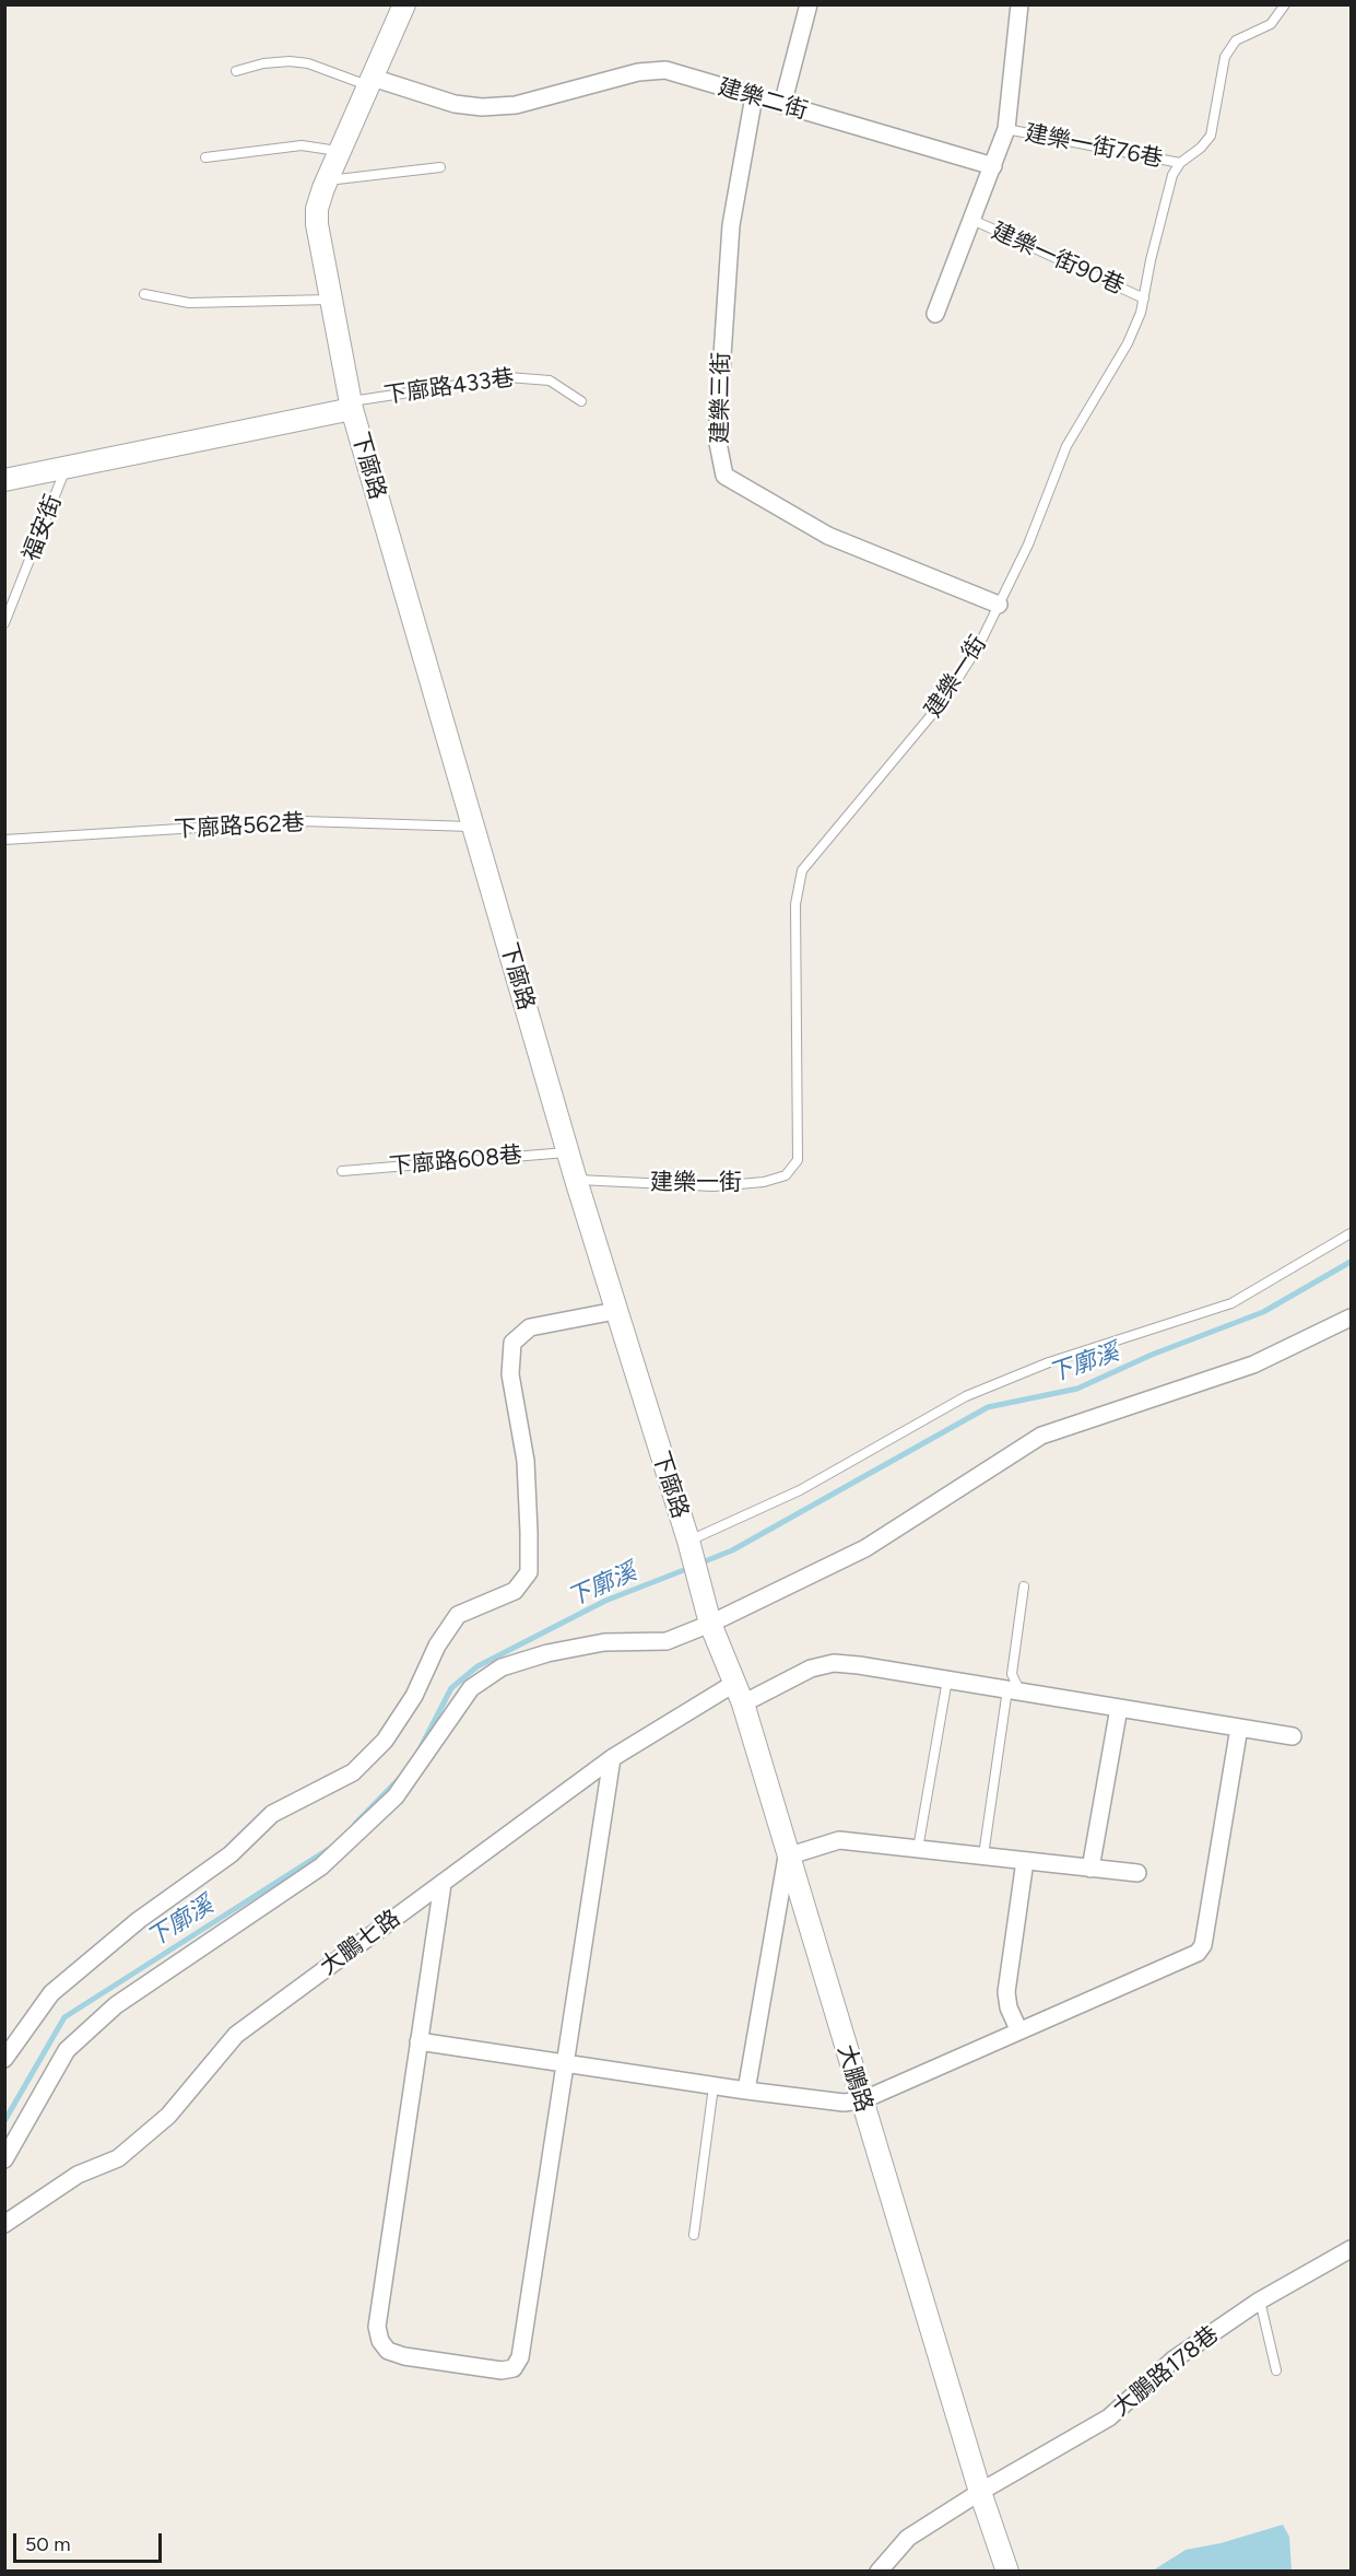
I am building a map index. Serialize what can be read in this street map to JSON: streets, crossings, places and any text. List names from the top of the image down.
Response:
{
  "streets": {
    "street": [
      "建樂二街",
      "建樂三街",
      "下廍路",
      "大鵬七路",
      "大鵬路",
      "大鵬路178巷"
    ],
    "lane": [
      "建樂一街76巷",
      "建樂一街90巷",
      "下廍路433巷",
      "福安街",
      "建樂一街",
      "下廍路562巷",
      "下廍路608巷"
    ]
  },
  "crossings": [
    ["建樂二街", "建樂三街"],
    ["建樂二街", "下廍路"],
    ["建樂一街76巷", "建樂一街"],
    ["建樂一街90巷", "建樂一街"],
    ["下廍路433巷", "下廍路"],
    ["建樂三街", "建樂一街"],
    ["下廍路", "福安街"],
    ["下廍路", "建樂一街"],
    ["下廍路", "下廍路562巷"],
    ["下廍路", "下廍路608巷"],
    ["下廍路", "大鵬路"],
    ["大鵬七路", "大鵬路"],
    ["大鵬路", "大鵬路178巷"]
  ],
  "water": ["下廓溪"],
  "scale_bar": "50 m"
}
